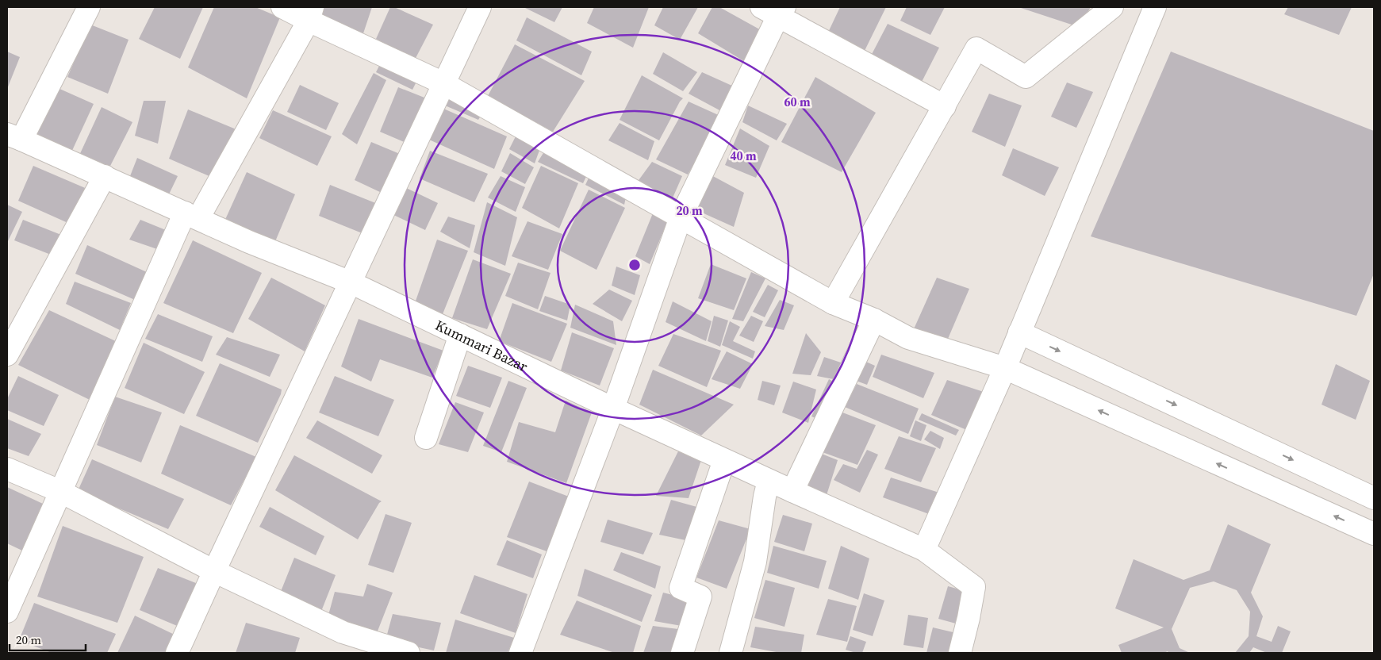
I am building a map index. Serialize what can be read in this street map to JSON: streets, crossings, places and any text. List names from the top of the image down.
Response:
{
  "streets": {
    "street": ["Kummari Bazar"]
  },
  "scale_bar": "20 m",
  "rings": ["60 m", "40 m", "20 m"]
}
